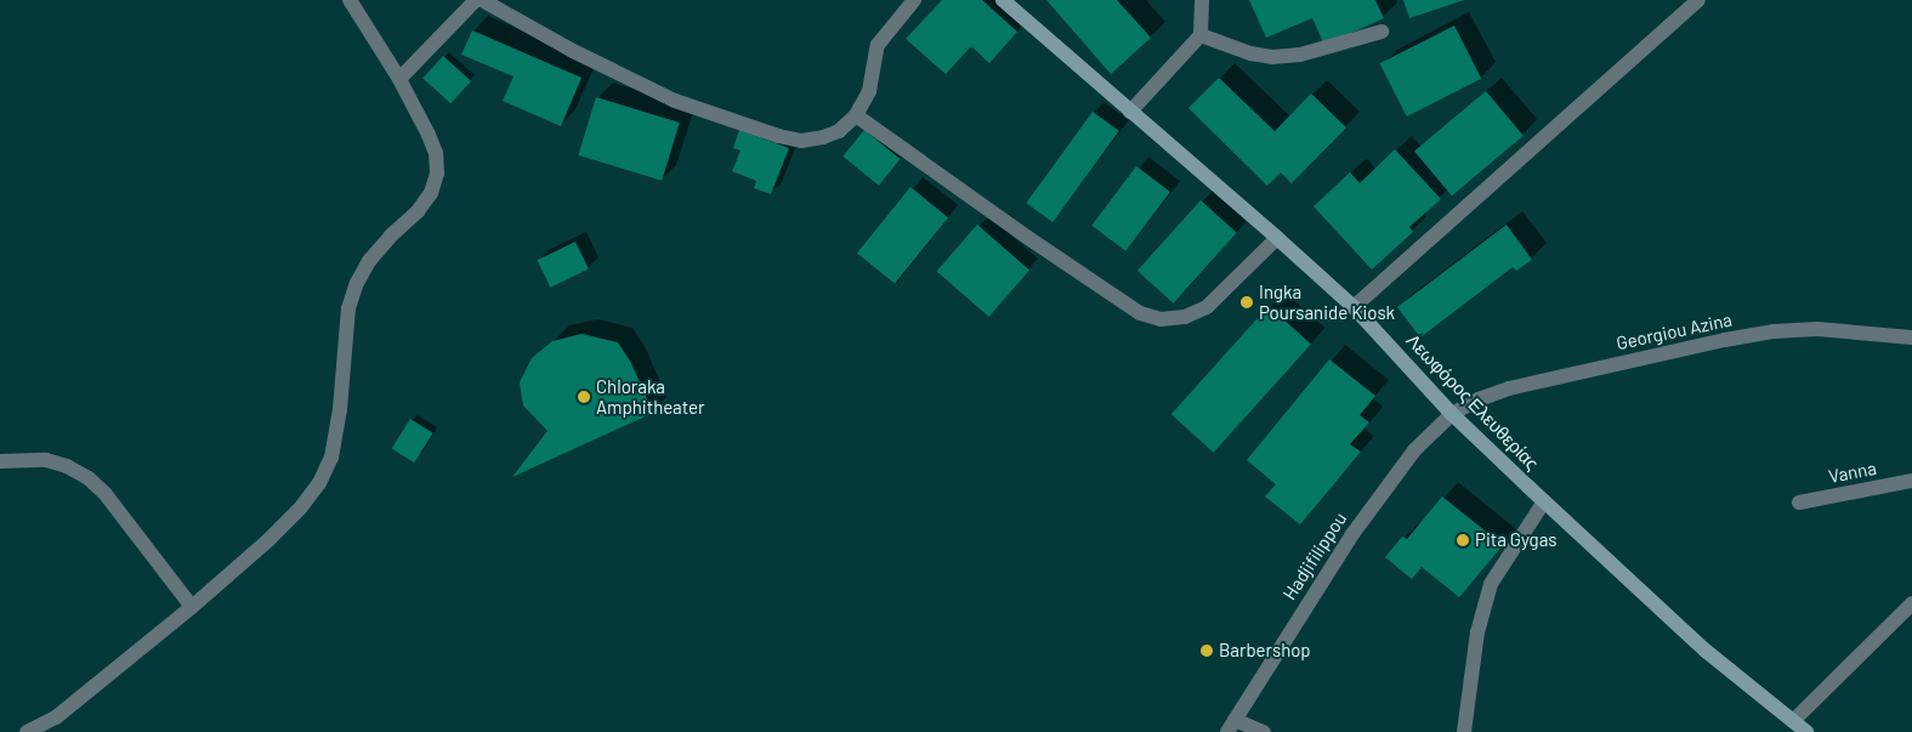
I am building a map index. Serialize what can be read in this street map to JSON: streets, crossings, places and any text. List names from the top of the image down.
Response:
{
  "streets": {
    "main road": ["Λεωφόρος Ελευθερίας"],
    "street": ["Georgiou Azina", "Vanna", "Hadjifilippou"]
  },
  "crossings": [
    ["Georgiou Azina", "Λεωφόρος Ελευθερίας"],
    ["Georgiou Azina", "Hadjifilippou"],
    ["Λεωφόρος Ελευθερίας", "Hadjifilippou"]
  ],
  "places": [
    "Ingka Poursanide Kiosk",
    "Chloraka Amphitheater",
    "Pita Gygas",
    "Barbershop"
  ]
}
